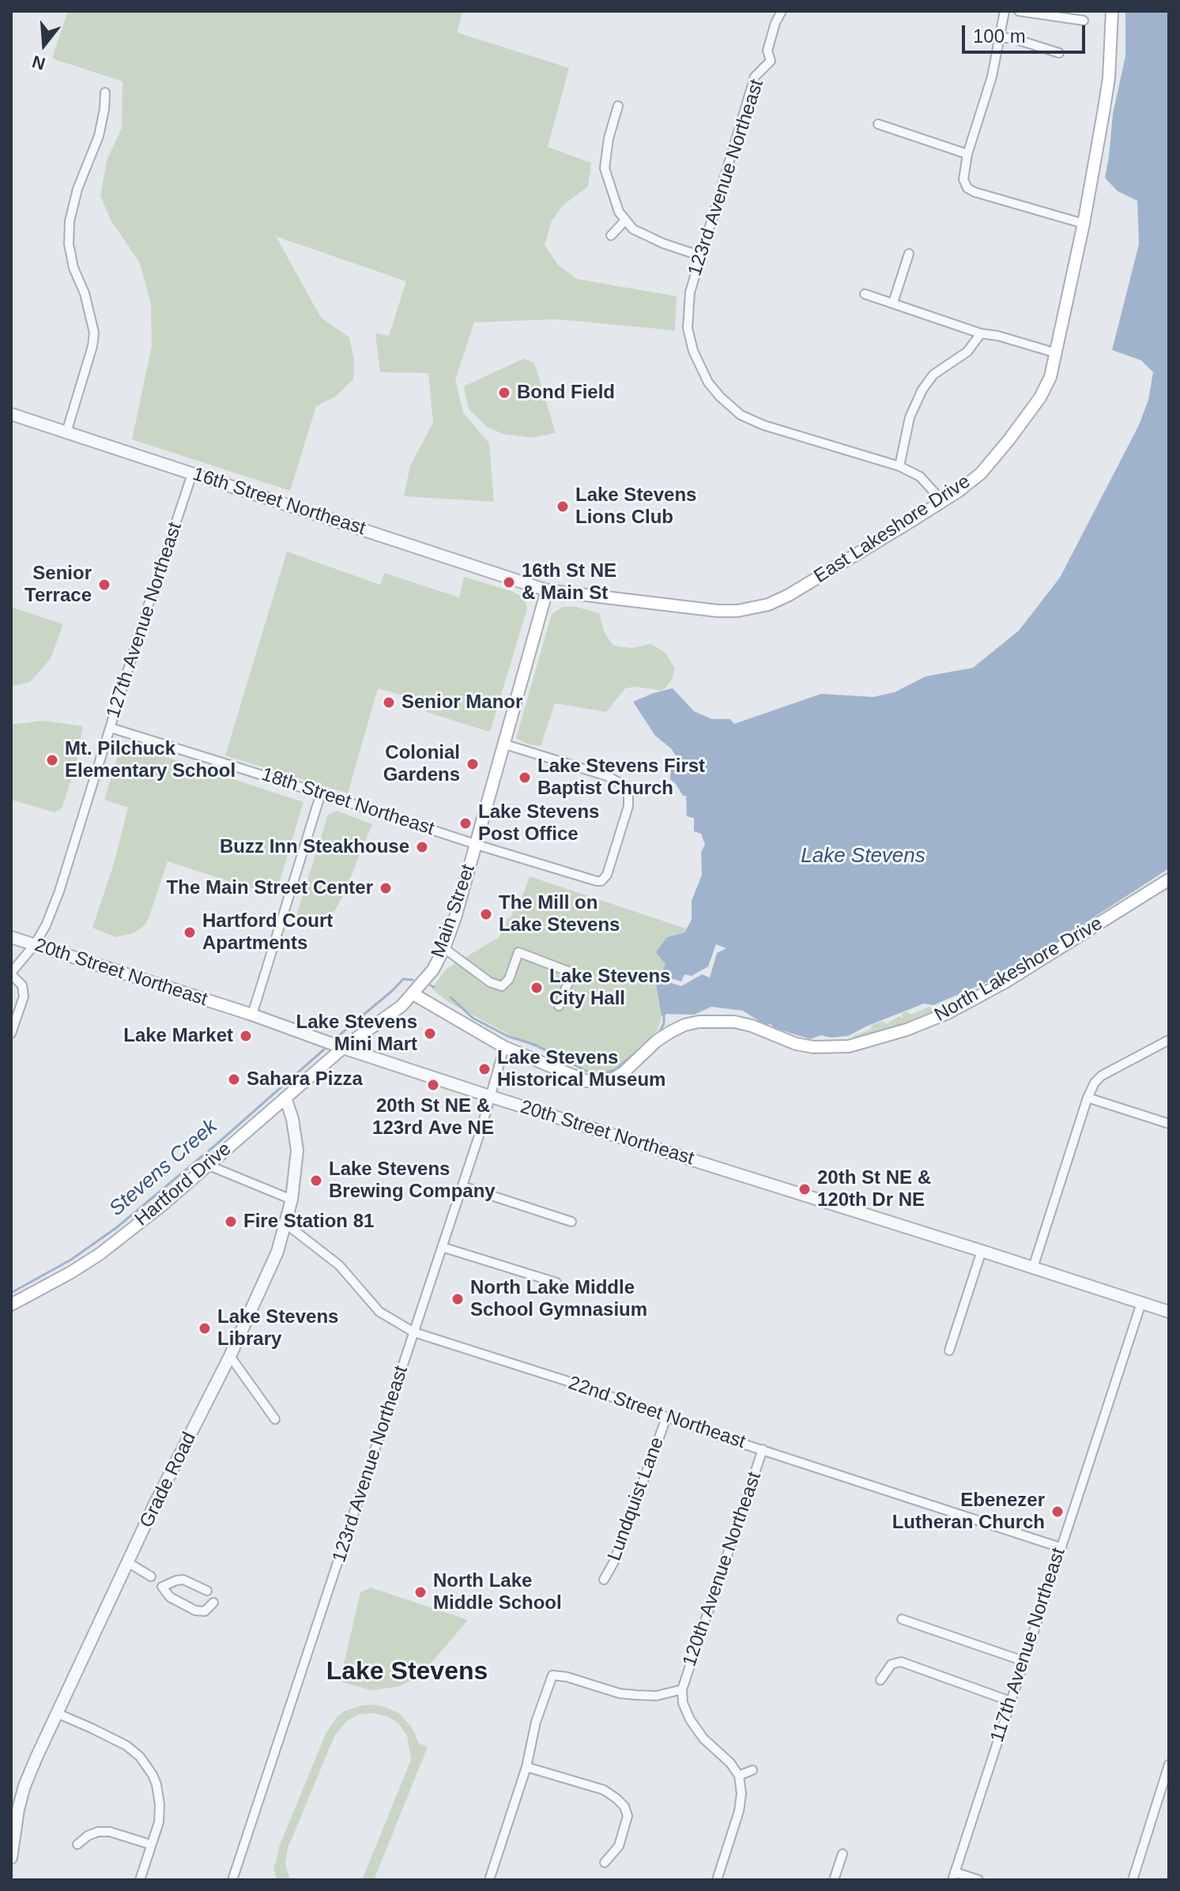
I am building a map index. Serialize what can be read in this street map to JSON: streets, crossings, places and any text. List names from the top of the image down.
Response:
{
  "streets": {
    "main road": [
      "East Lakeshore Drive",
      "Main Street",
      "North Lakeshore Drive",
      "20th Street Northeast",
      "Hartford Drive"
    ],
    "street": [
      "123rd Avenue Northeast",
      "16th Street Northeast",
      "127th Avenue Northeast",
      "18th Street Northeast",
      "22nd Street Northeast",
      "Grade Road",
      "Lundquist Lane",
      "120th Avenue Northeast",
      "117th Avenue Northeast"
    ]
  },
  "crossings": [
    ["123rd Avenue Northeast", "East Lakeshore Drive"],
    ["123rd Avenue Northeast", "North Lakeshore Drive"],
    ["123rd Avenue Northeast", "20th Street Northeast"],
    ["123rd Avenue Northeast", "22nd Street Northeast"],
    ["16th Street Northeast", "East Lakeshore Drive"],
    ["16th Street Northeast", "127th Avenue Northeast"],
    ["16th Street Northeast", "Main Street"],
    ["East Lakeshore Drive", "Main Street"],
    ["127th Avenue Northeast", "18th Street Northeast"],
    ["127th Avenue Northeast", "20th Street Northeast"],
    ["18th Street Northeast", "Main Street"],
    ["Main Street", "North Lakeshore Drive"],
    ["Main Street", "20th Street Northeast"],
    ["Main Street", "Hartford Drive"],
    ["20th Street Northeast", "Hartford Drive"],
    ["20th Street Northeast", "117th Avenue Northeast"],
    ["Hartford Drive", "Grade Road"],
    ["22nd Street Northeast", "Grade Road"],
    ["22nd Street Northeast", "Lundquist Lane"],
    ["22nd Street Northeast", "120th Avenue Northeast"],
    ["22nd Street Northeast", "117th Avenue Northeast"]
  ],
  "districts": ["Lake Stevens"],
  "water": ["Lake Stevens", "Stevens Creek"],
  "places": [
    "Bond Field",
    "Lake Stevens Lions Club",
    "16th St NE & Main St",
    "Senior Terrace",
    "Senior Manor",
    "Mt. Pilchuck Elementary School",
    "Colonial Gardens",
    "Lake Stevens First Baptist Church",
    "Lake Stevens Post Office",
    "Buzz Inn Steakhouse",
    "The Main Street Center",
    "The Mill on Lake Stevens",
    "Hartford Court Apartments",
    "Lake Stevens City Hall",
    "Lake Stevens Mini Mart",
    "Lake Market",
    "Lake Stevens Historical Museum",
    "Sahara Pizza",
    "20th St NE & 123rd Ave NE",
    "Lake Stevens Brewing Company",
    "20th St NE & 120th Dr NE",
    "Fire Station 81",
    "North Lake Middle School Gymnasium",
    "Lake Stevens Library",
    "Ebenezer Lutheran Church",
    "North Lake Middle School"
  ],
  "scale_bar": "100 m",
  "north": "bottom"
}
